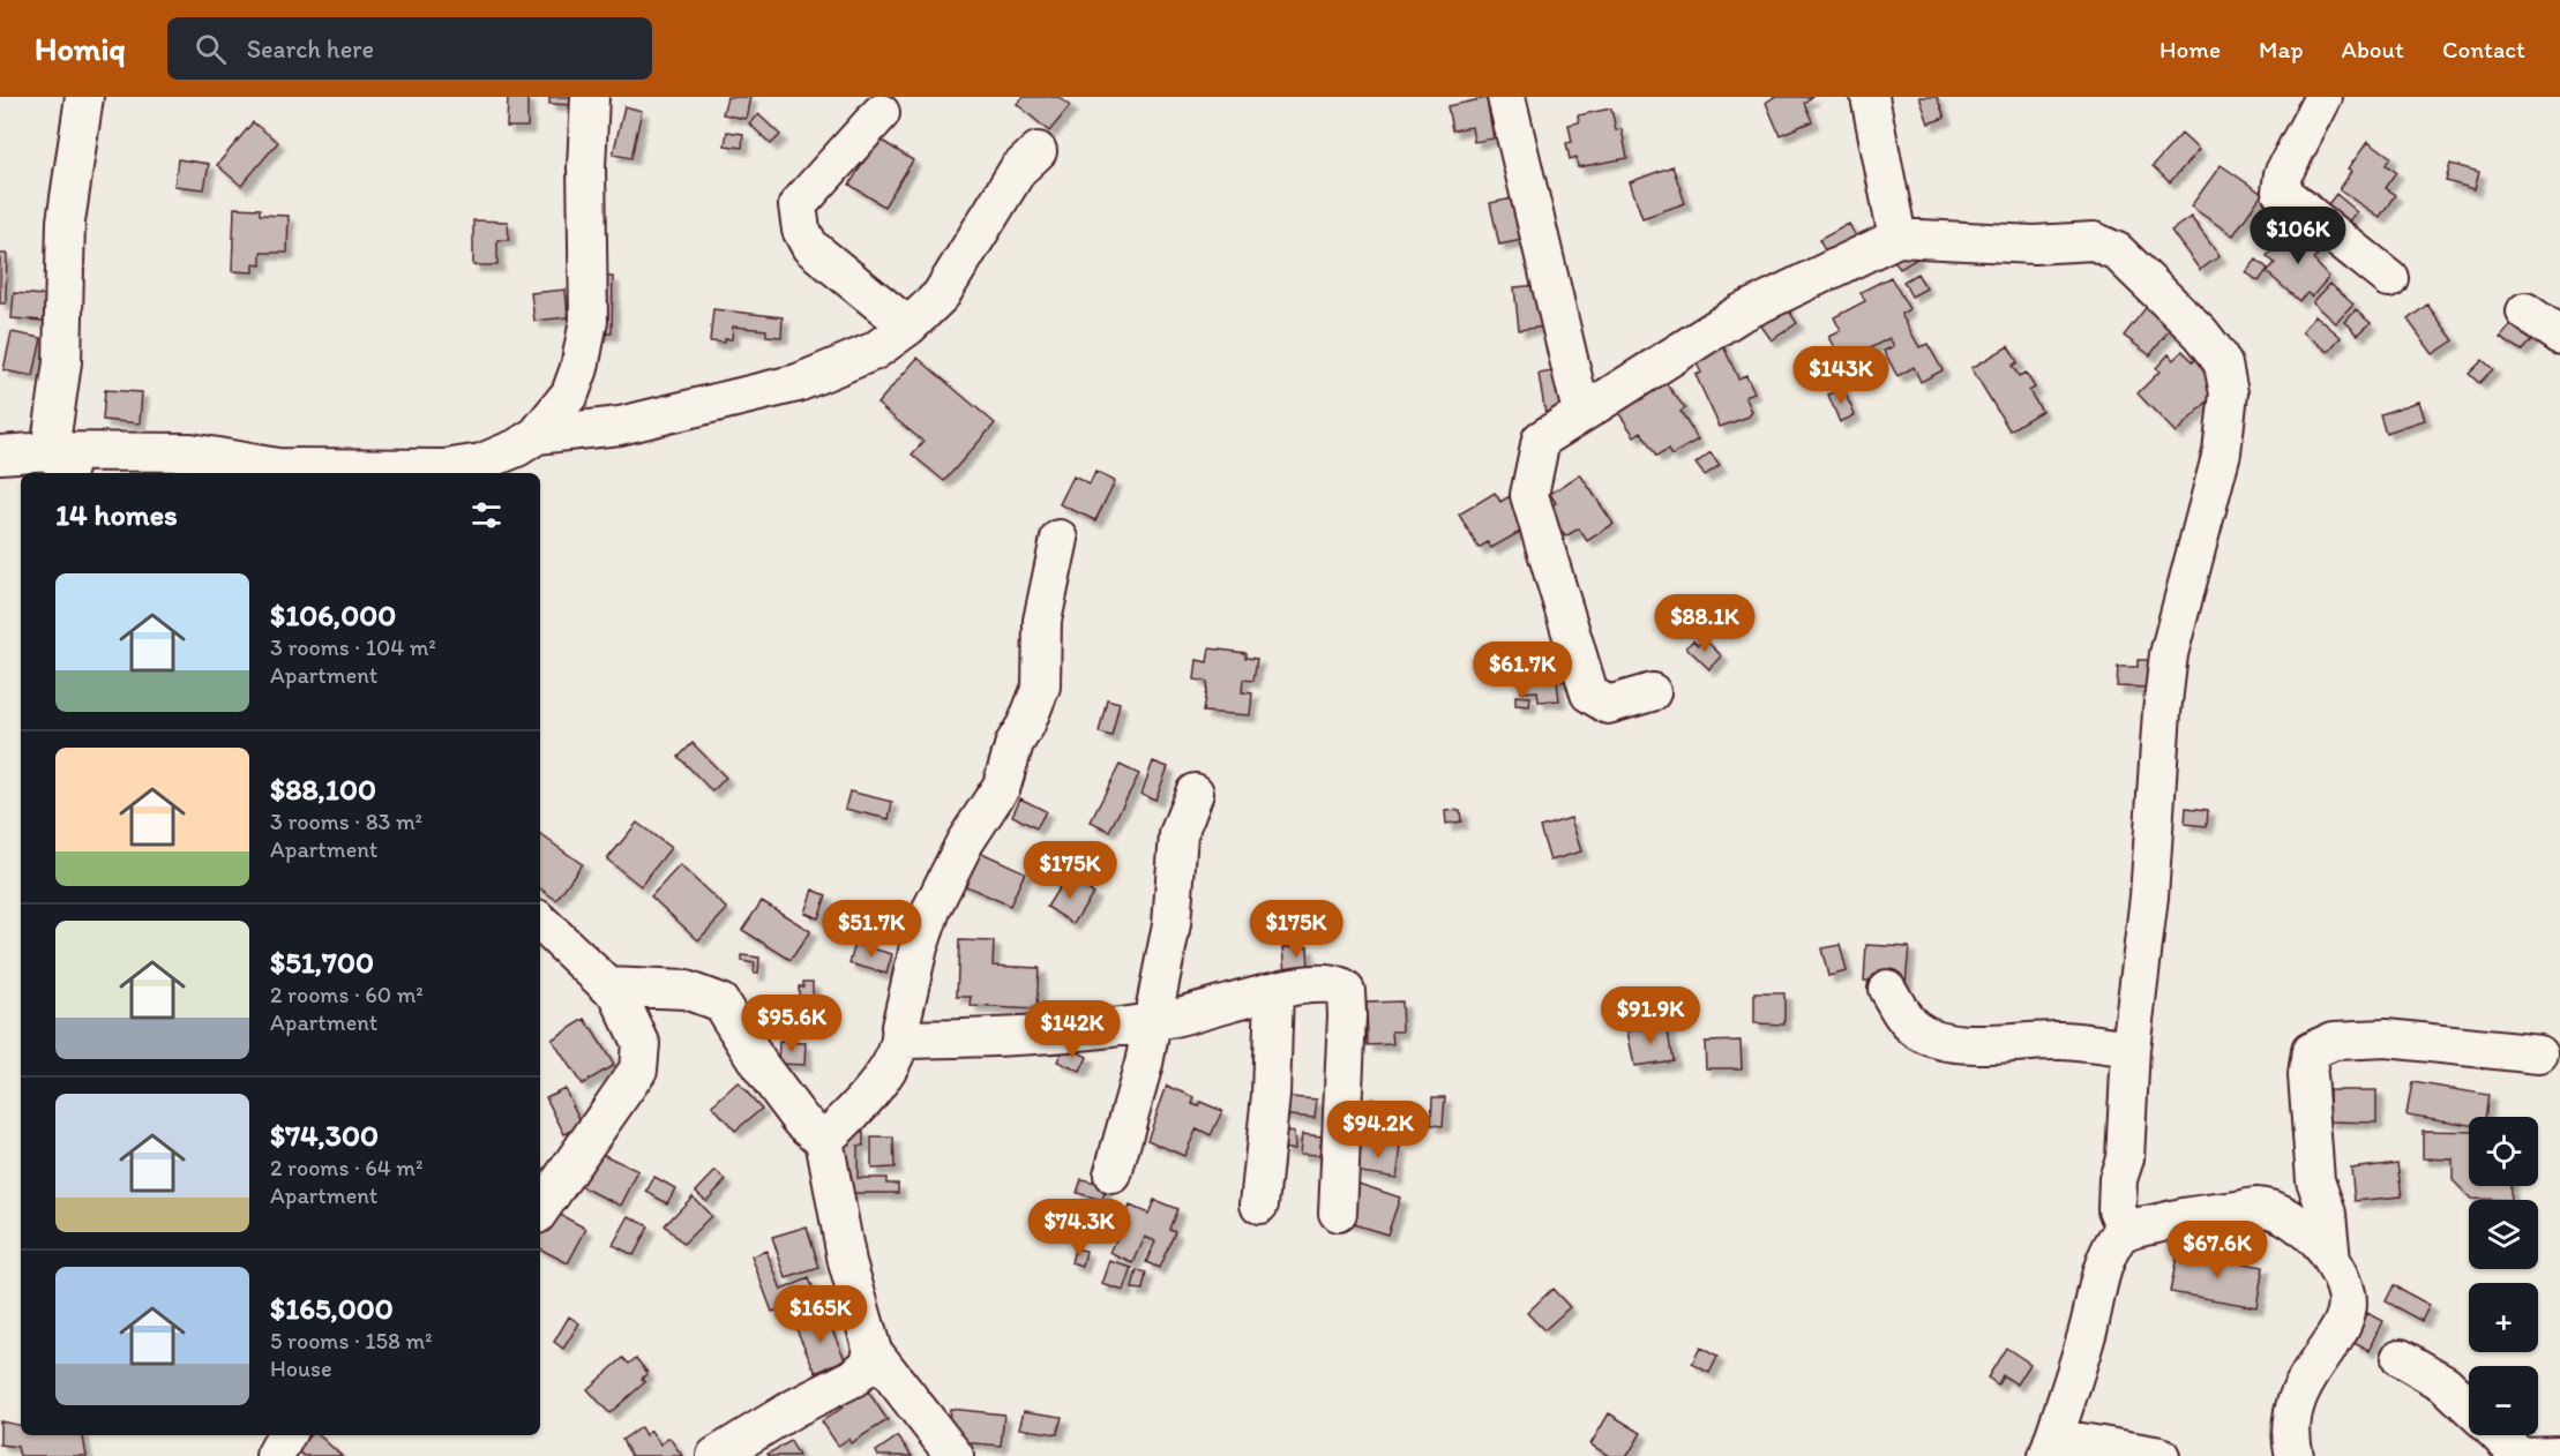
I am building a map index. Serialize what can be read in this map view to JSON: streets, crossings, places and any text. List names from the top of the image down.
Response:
{
  "page": {
    "header": "Homiq",
    "search": "Search here",
    "nav": [
      "Home",
      "Map",
      "About",
      "Contact"
    ],
    "price": [
      "$106K",
      "$143K",
      "$88.1K",
      "$61.7K",
      "$175K",
      "$51.7K",
      "$175K",
      "$91.9K",
      "$95.6K",
      "$142K",
      "$94.2K",
      "$74.3K",
      "$67.6K",
      "$165K"
    ],
    "heading": "14 homes",
    "list": [
      {
        "name": "$106,000",
        "note": "3 rooms · 104 m² · Apartment"
      },
      {
        "name": "$88,100",
        "note": "3 rooms · 83 m² · Apartment"
      },
      {
        "name": "$51,700",
        "note": "2 rooms · 60 m² · Apartment"
      },
      {
        "name": "$74,300",
        "note": "2 rooms · 64 m² · Apartment"
      },
      {
        "name": "$165,000",
        "note": "5 rooms · 158 m² · House"
      }
    ],
    "map_buttons": ["+", "−"]
  }
}
